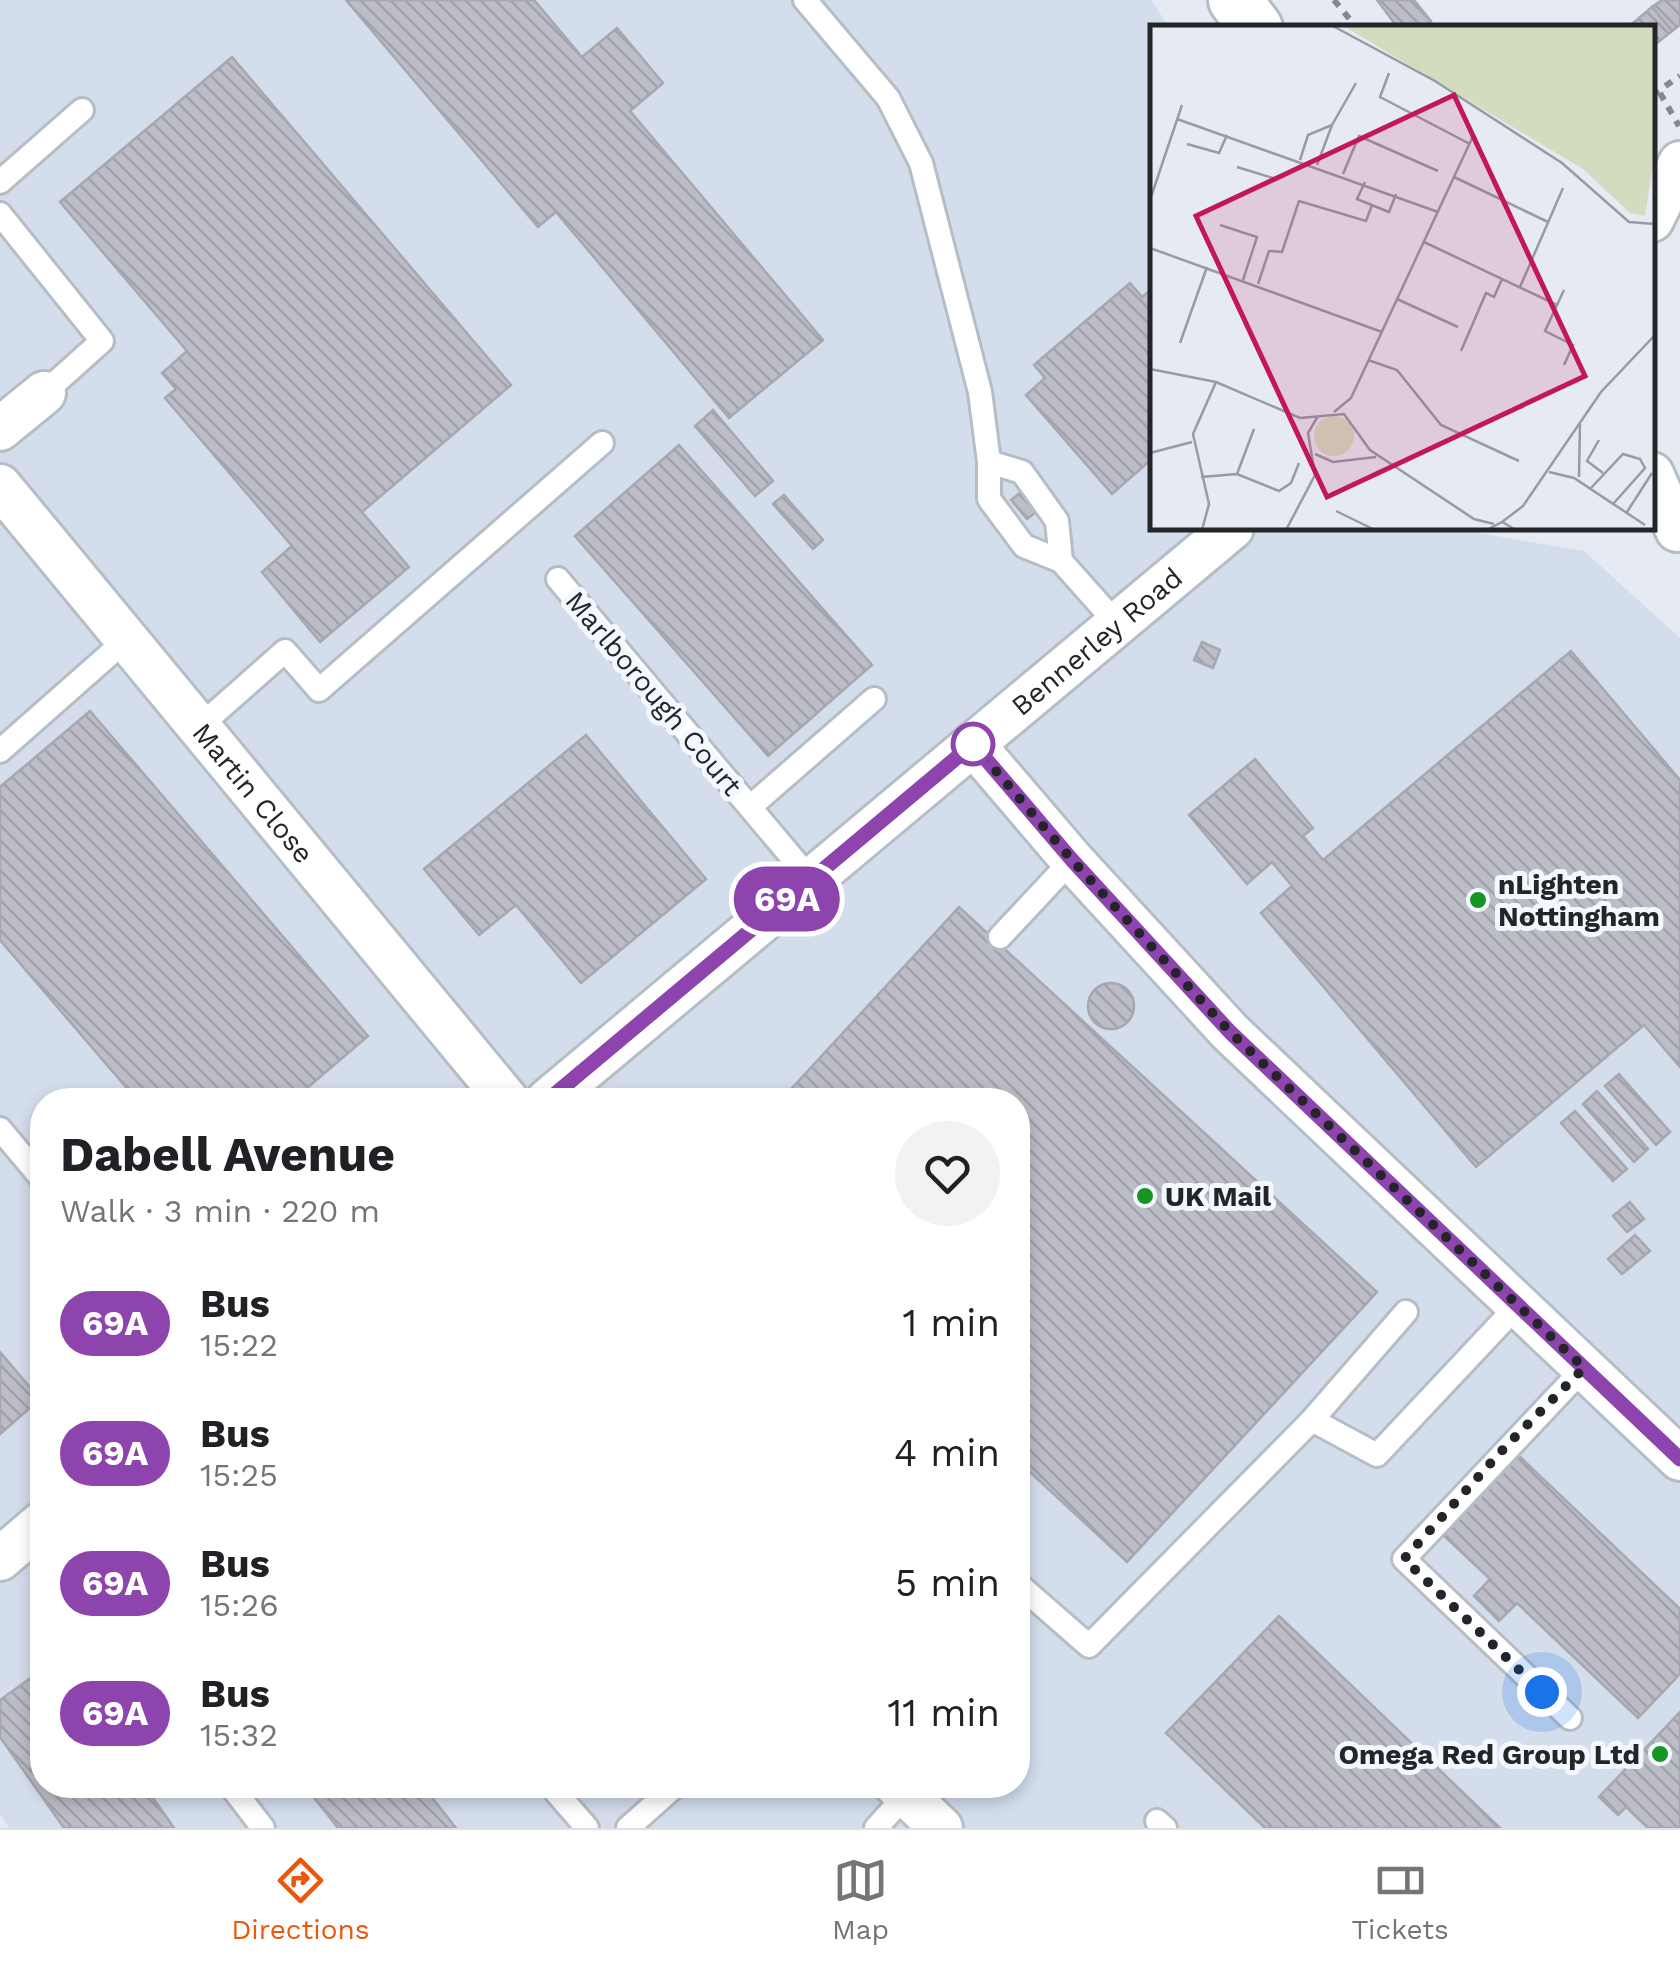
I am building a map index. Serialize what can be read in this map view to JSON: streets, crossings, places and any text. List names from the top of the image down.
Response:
{
  "streets": {
    "street": ["Bennerley Road", "Martin Close"],
    "lane": ["Marlborough Court"]
  },
  "crossings": [
    ["Bennerley Road", "Marlborough Court"]
  ],
  "places": ["nLighten Nottingham", "UK Mail", "Omega Red Group Ltd"],
  "lines": ["bus line 69A"],
  "page": {
    "on_map": "69A",
    "heading": ["Dabell Avenue", "Walk · 3 min · 220 m"],
    "list": [
      {
        "mark": "69A",
        "name": "Bus",
        "note": "15:22",
        "value": "1 min"
      },
      {
        "mark": "69A",
        "name": "Bus",
        "note": "15:25",
        "value": "4 min"
      },
      {
        "mark": "69A",
        "name": "Bus",
        "note": "15:26",
        "value": "5 min"
      },
      {
        "mark": "69A",
        "name": "Bus",
        "note": "15:32",
        "value": "11 min"
      }
    ],
    "tabs": ["Directions", "Map", "Tickets"]
  }
}
